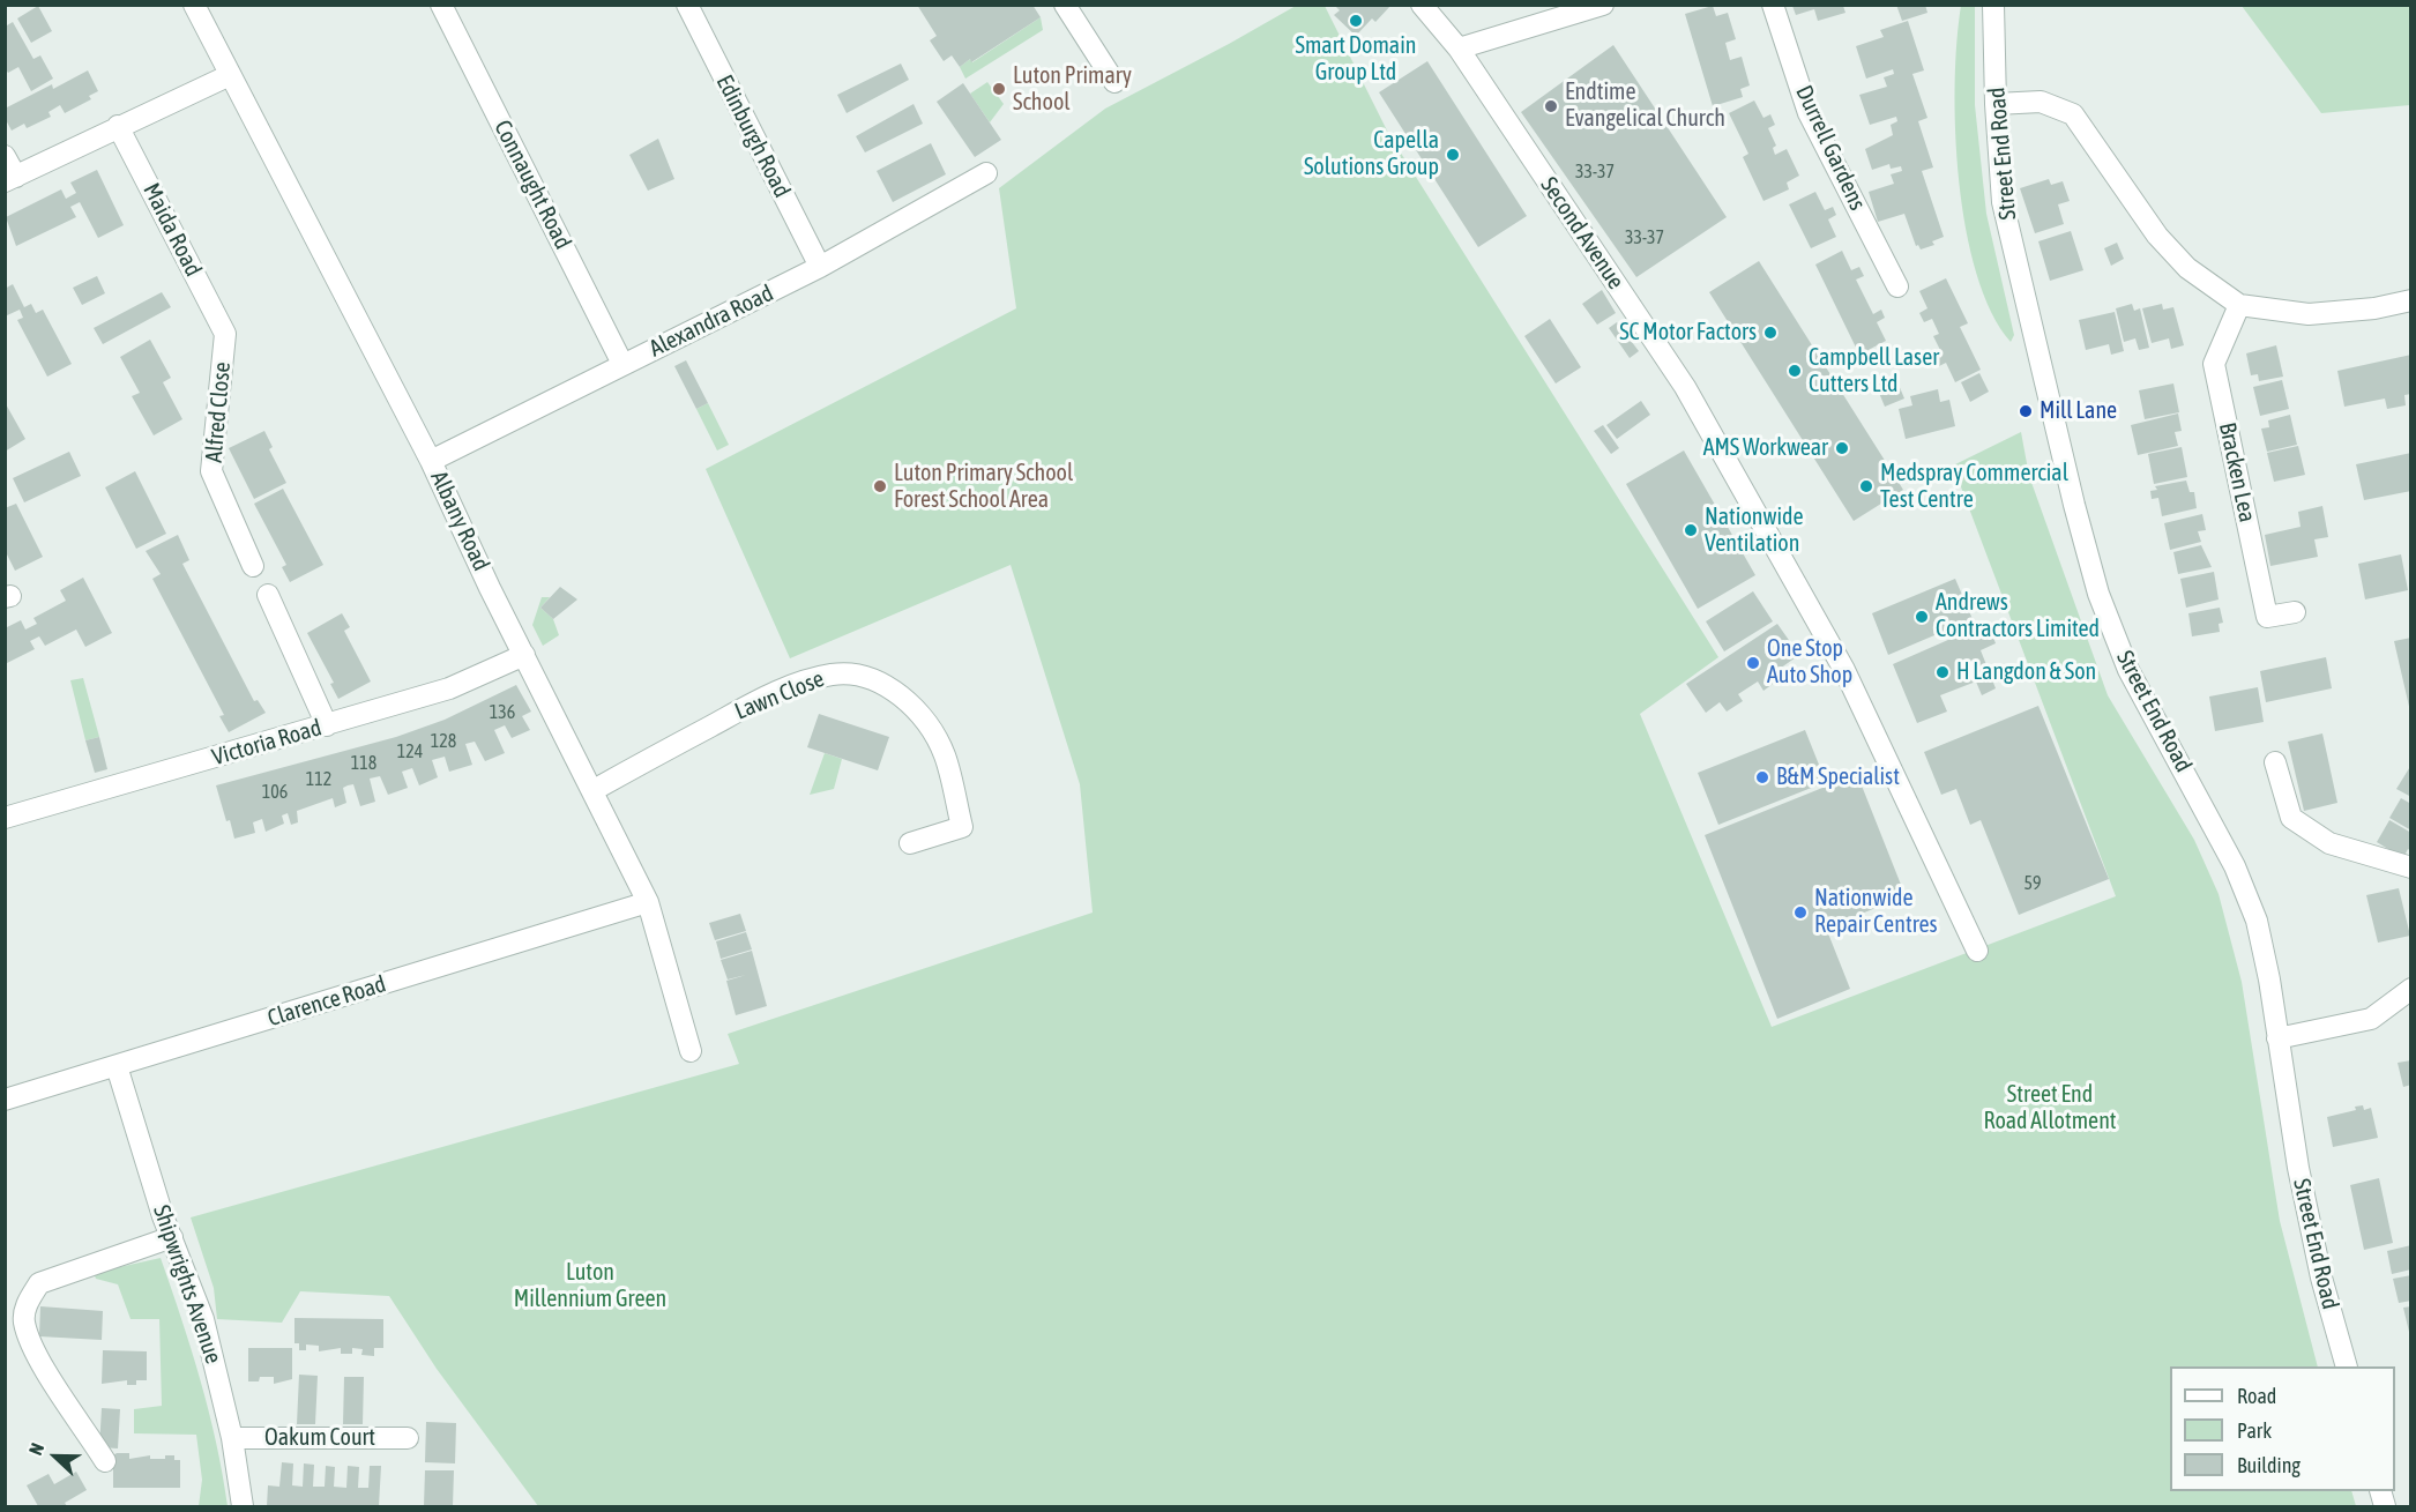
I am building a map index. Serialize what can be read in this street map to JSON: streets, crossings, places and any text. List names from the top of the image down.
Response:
{
  "streets": {
    "street": [
      "Edinburgh Road",
      "Durrell Gardens",
      "Street End Road",
      "Connaught Road",
      "Maida Road",
      "Second Avenue",
      "Alexandra Road",
      "Alfred Close",
      "Bracken Lea",
      "Albany Road",
      "Lawn Close",
      "Victoria Road",
      "Clarence Road",
      "Shipwrights Avenue",
      "Oakum Court"
    ]
  },
  "crossings": [
    ["Edinburgh Road", "Alexandra Road"],
    ["Connaught Road", "Alexandra Road"],
    ["Maida Road", "Alfred Close"],
    ["Alexandra Road", "Albany Road"],
    ["Albany Road", "Lawn Close"],
    ["Albany Road", "Victoria Road"],
    ["Albany Road", "Clarence Road"],
    ["Clarence Road", "Shipwrights Avenue"],
    ["Shipwrights Avenue", "Oakum Court"]
  ],
  "parks": ["Street End Road Allotment", "Luton Millennium Green"],
  "places": [
    "Smart Domain Group Ltd",
    "Luton Primary School",
    "Endtime Evangelical Church",
    "Capella Solutions Group",
    "SC Motor Factors",
    "Campbell Laser Cutters Ltd",
    "Mill Lane",
    "AMS Workwear",
    "Luton Primary School Forest School Area",
    "Medspray Commercial Test Centre",
    "Nationwide Ventilation",
    "Andrews Contractors Limited",
    "One Stop Auto Shop",
    "H Langdon & Son",
    "B&M Specialist",
    "Nationwide Repair Centres"
  ],
  "house_numbers": [
    "33-37",
    "33-37",
    "136",
    "128",
    "124",
    "118",
    "112",
    "106",
    "59"
  ],
  "legend": ["Road", "Park", "Building"],
  "north": "left"
}
